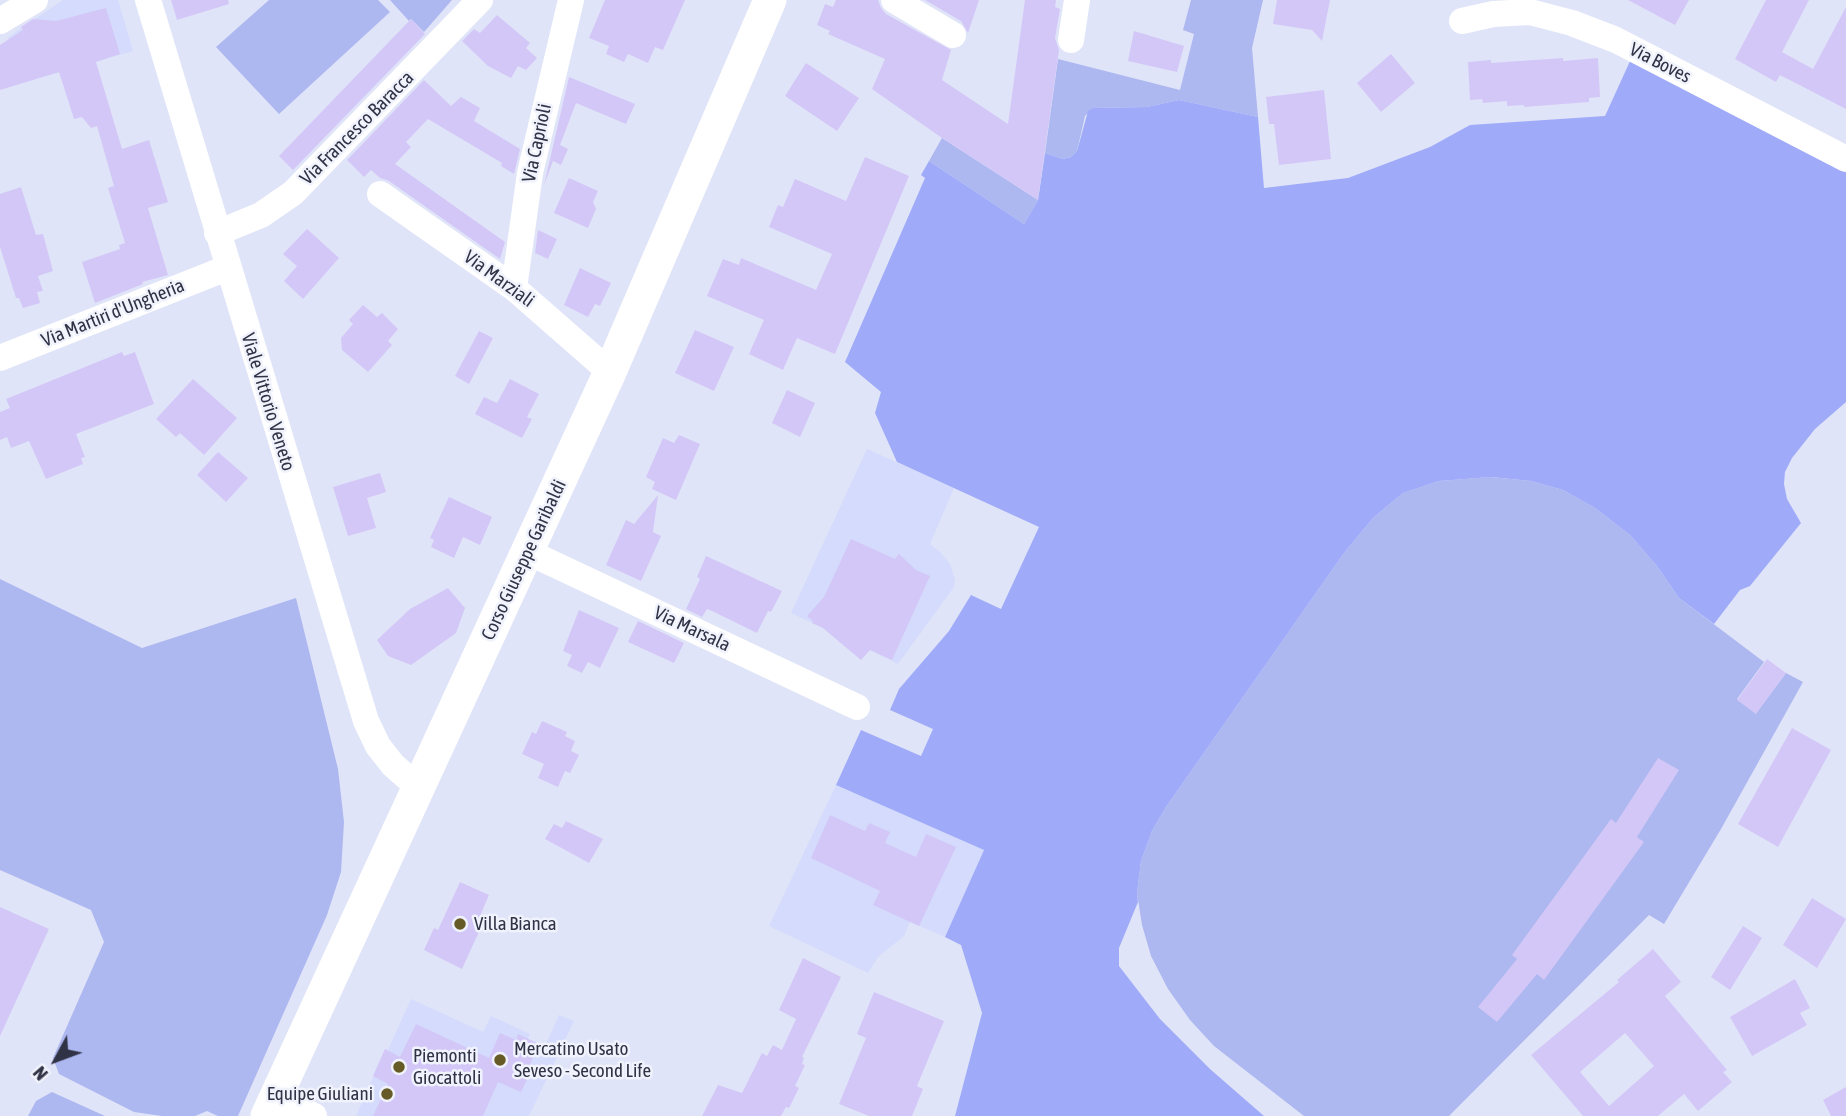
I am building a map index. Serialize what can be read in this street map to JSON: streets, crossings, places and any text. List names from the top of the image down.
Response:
{
  "streets": {
    "main road": ["Corso Giuseppe Garibaldi"],
    "street": [
      "Via Boves",
      "Via Francesco Baracca",
      "Via Caprioli",
      "Via Marziali",
      "Via Martiri d'Ungheria",
      "Viale Vittorio Veneto",
      "Via Marsala"
    ]
  },
  "crossings": [
    ["Via Francesco Baracca", "Viale Vittorio Veneto"],
    ["Via Caprioli", "Via Marziali"],
    ["Via Marziali", "Corso Giuseppe Garibaldi"],
    ["Via Martiri d'Ungheria", "Viale Vittorio Veneto"],
    ["Viale Vittorio Veneto", "Corso Giuseppe Garibaldi"],
    ["Corso Giuseppe Garibaldi", "Via Marsala"]
  ],
  "places": [
    "Villa Bianca",
    "Mercatino Usato Seveso - Second Life",
    "Piemonti Giocattoli",
    "Equipe Giuliani"
  ],
  "north": "bottom left"
}
